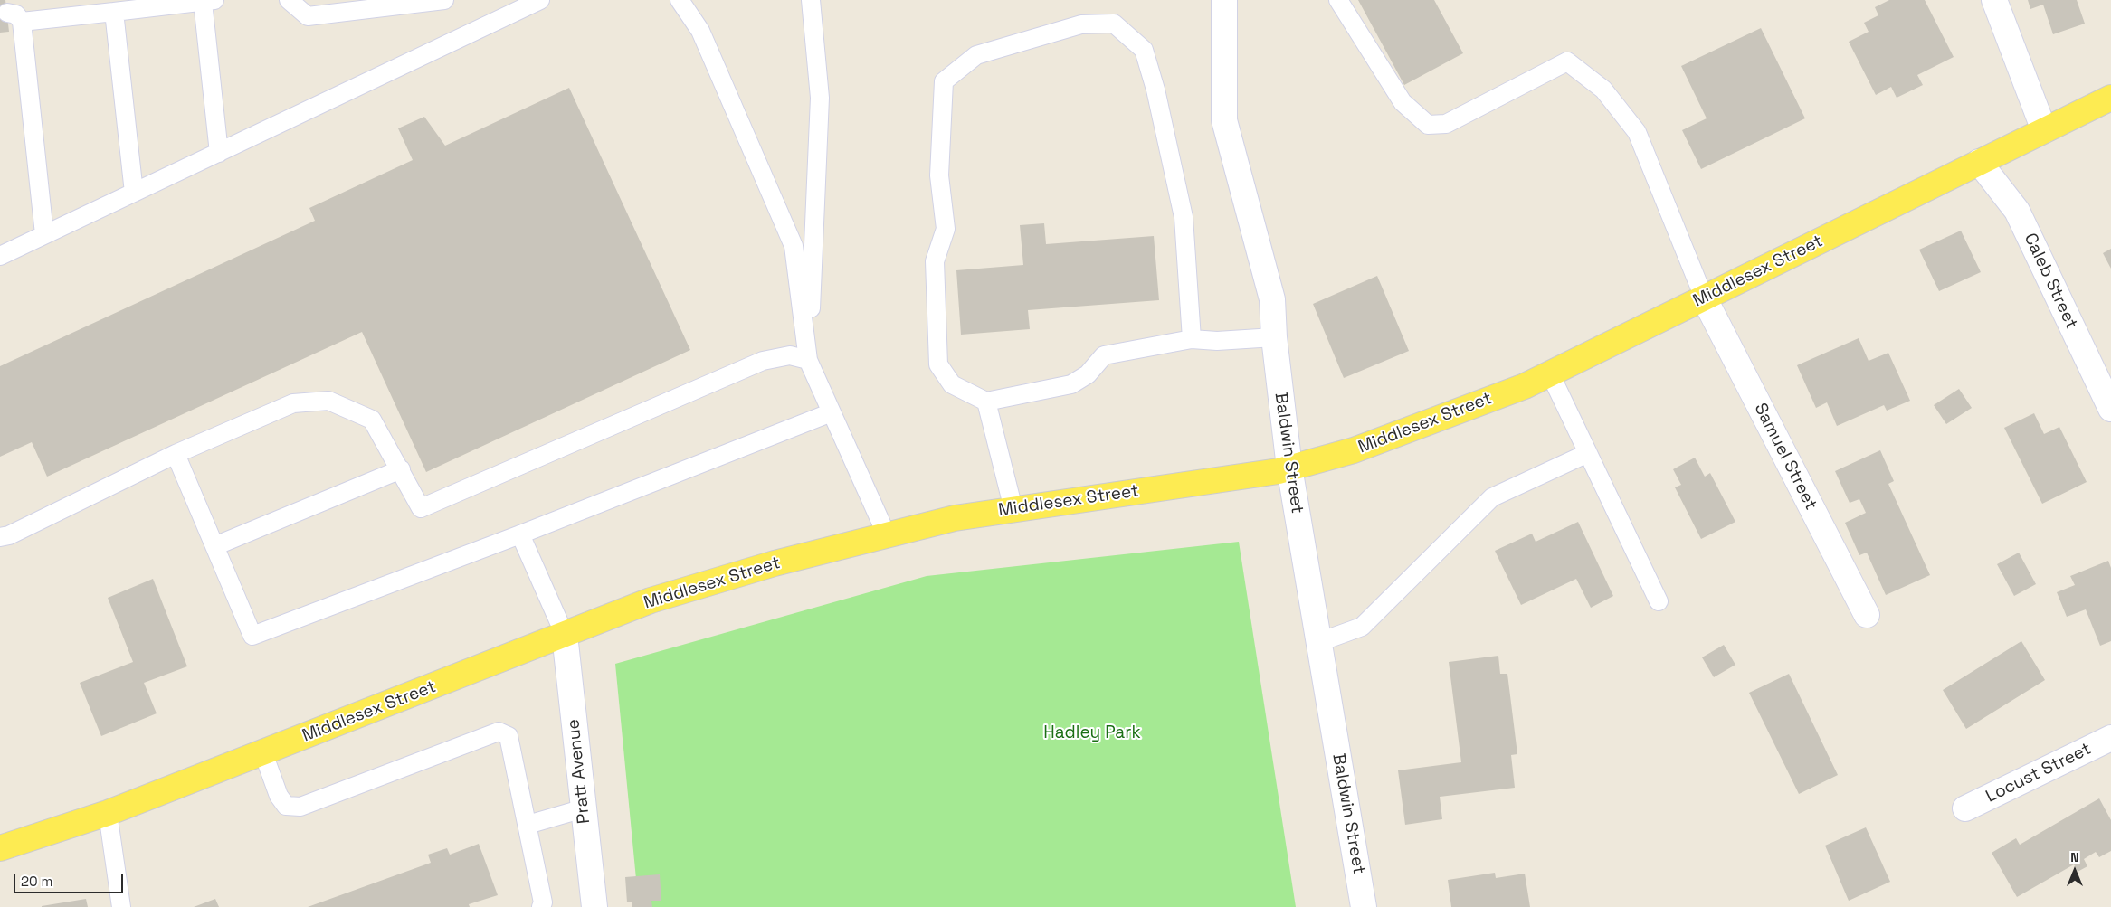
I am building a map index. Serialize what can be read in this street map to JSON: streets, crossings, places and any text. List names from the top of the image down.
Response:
{
  "streets": {
    "main road": ["Middlesex Street"],
    "street": [
      "Caleb Street",
      "Baldwin Street",
      "Samuel Street",
      "Pratt Avenue",
      "Locust Street"
    ]
  },
  "crossings": [
    ["Middlesex Street", "Caleb Street"],
    ["Middlesex Street", "Baldwin Street"],
    ["Middlesex Street", "Samuel Street"],
    ["Middlesex Street", "Pratt Avenue"]
  ],
  "parks": ["Hadley Park"],
  "scale_bar": "20 m",
  "north": "top"
}
